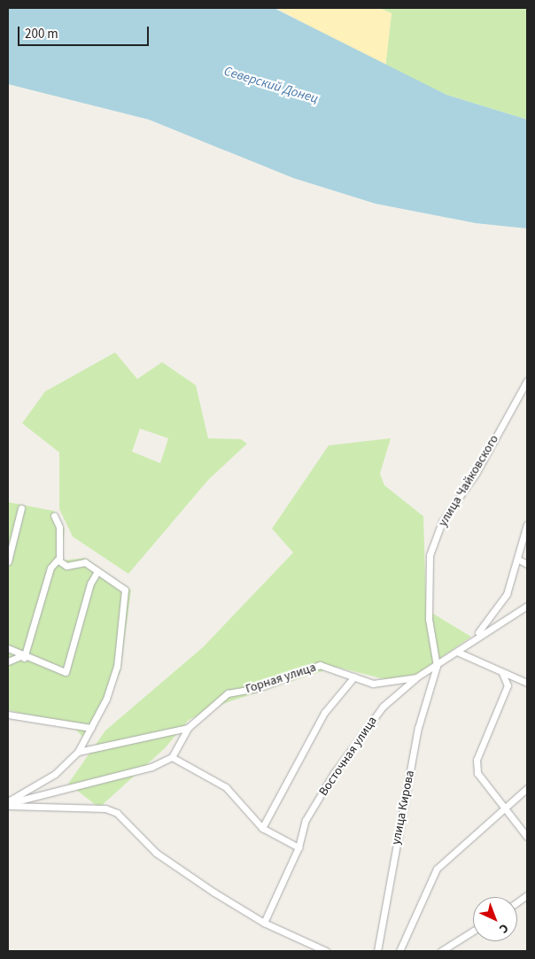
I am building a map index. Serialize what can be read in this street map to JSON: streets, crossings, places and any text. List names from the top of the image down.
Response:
{
  "streets": {
    "street": [
      "улица Чайковского",
      "Горная улица",
      "Восточная улица",
      "улица Кирова"
    ]
  },
  "crossings": [
    ["улица Чайковского", "Горная улица"],
    ["улица Чайковского", "улица Кирова"],
    ["Горная улица", "Восточная улица"],
    ["Горная улица", "улица Кирова"]
  ],
  "water": ["Северский Донец"],
  "scale_bar": "200 m",
  "north": "bottom right"
}
